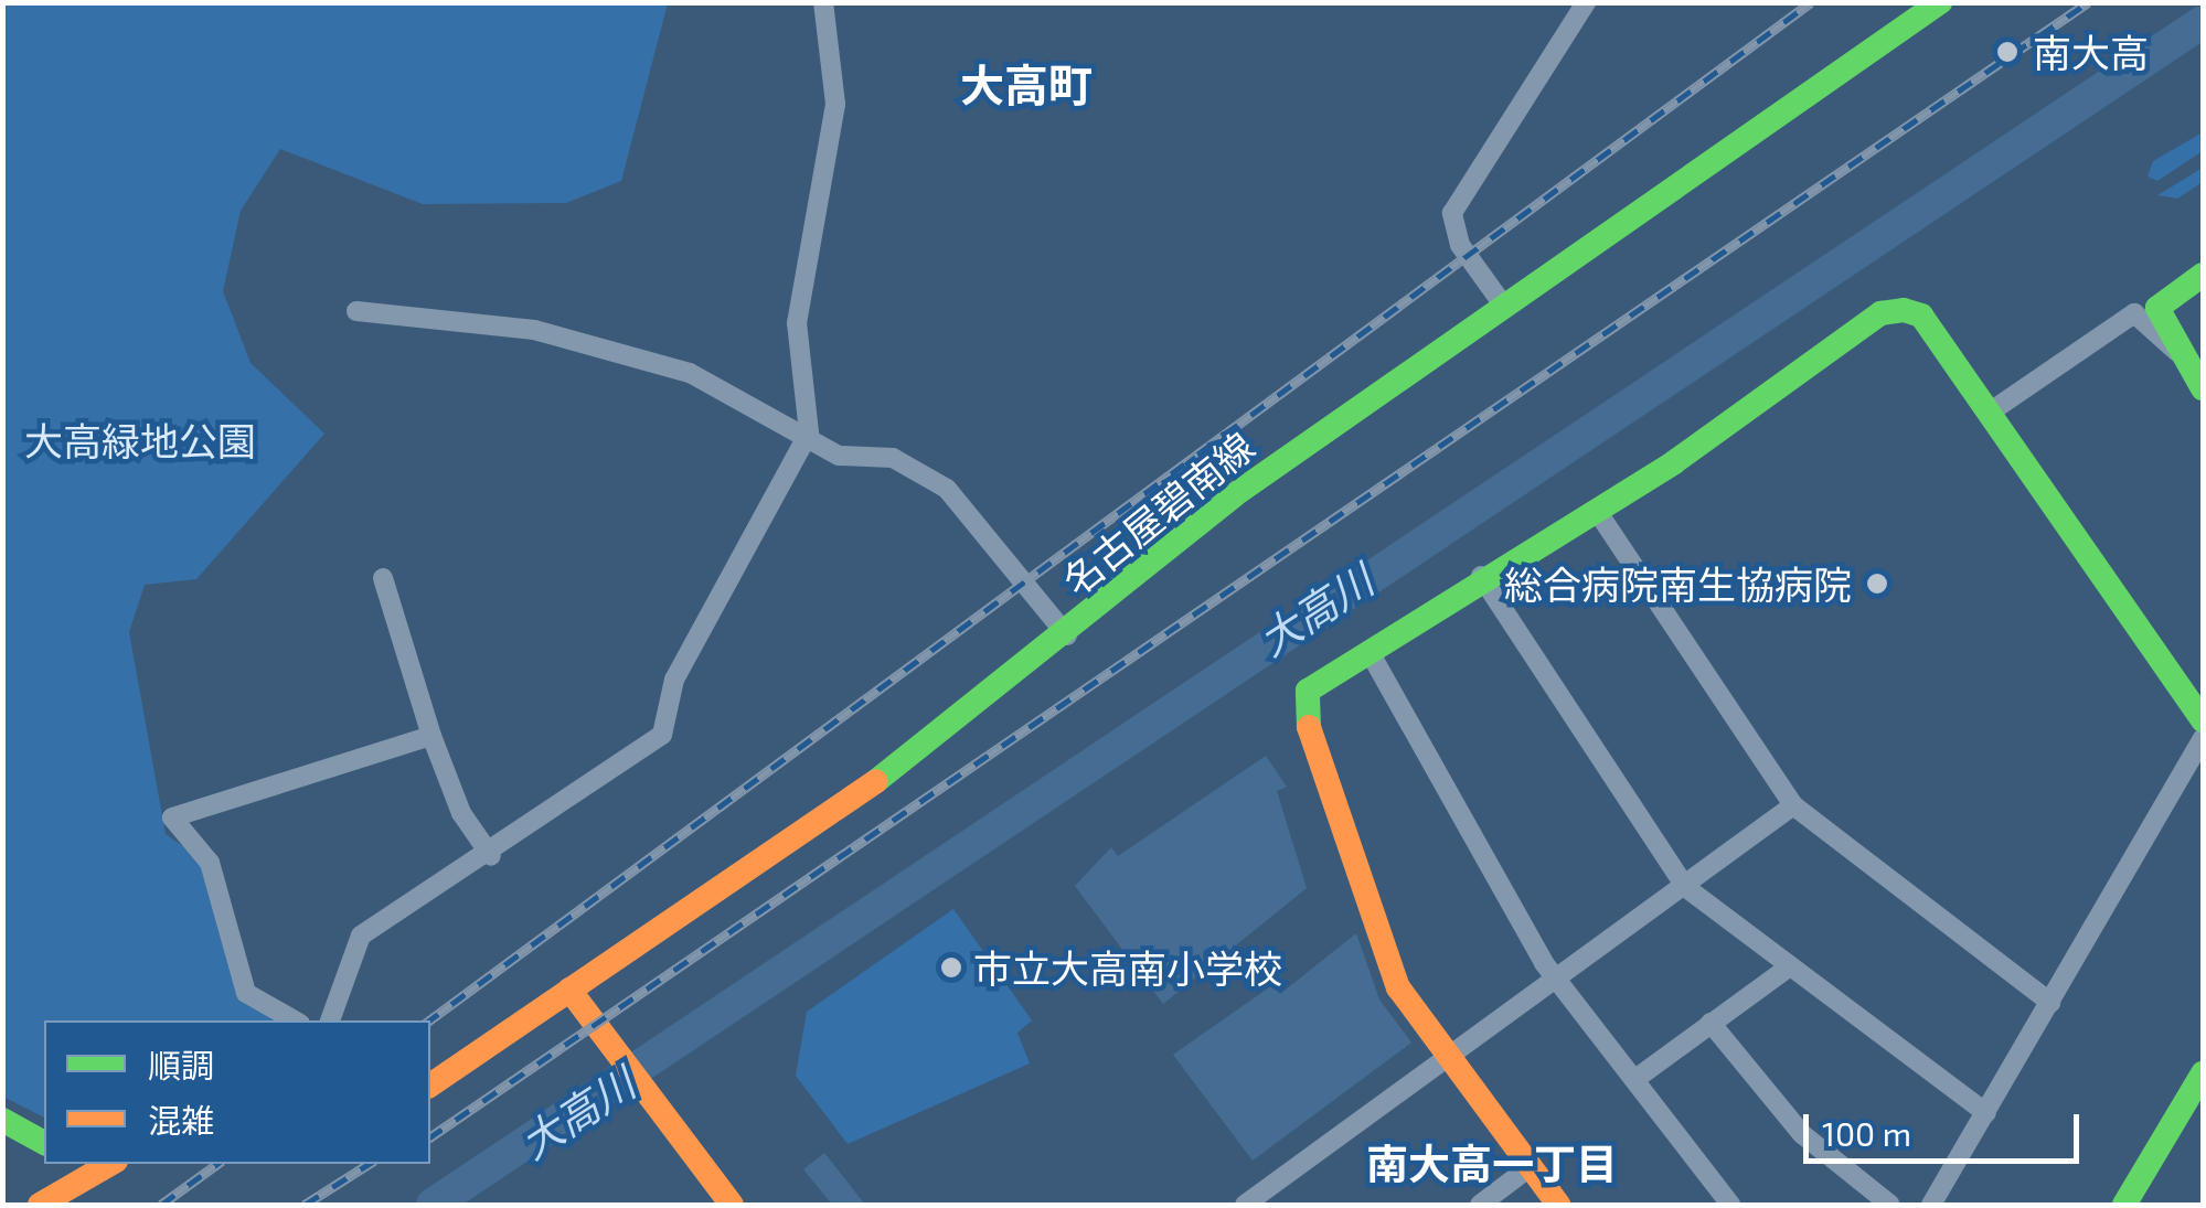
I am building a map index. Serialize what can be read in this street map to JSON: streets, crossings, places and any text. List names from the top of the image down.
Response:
{
  "streets": {
    "street": ["名古屋碧南線"]
  },
  "districts": ["大高町", "南大高一丁目"],
  "water": ["大高川"],
  "parks": ["大高緑地公園"],
  "places": ["南大高", "総合病院南生協病院", "市立大高南小学校"],
  "legend": ["順調", "混雑"],
  "scale_bar": "100 m"
}
